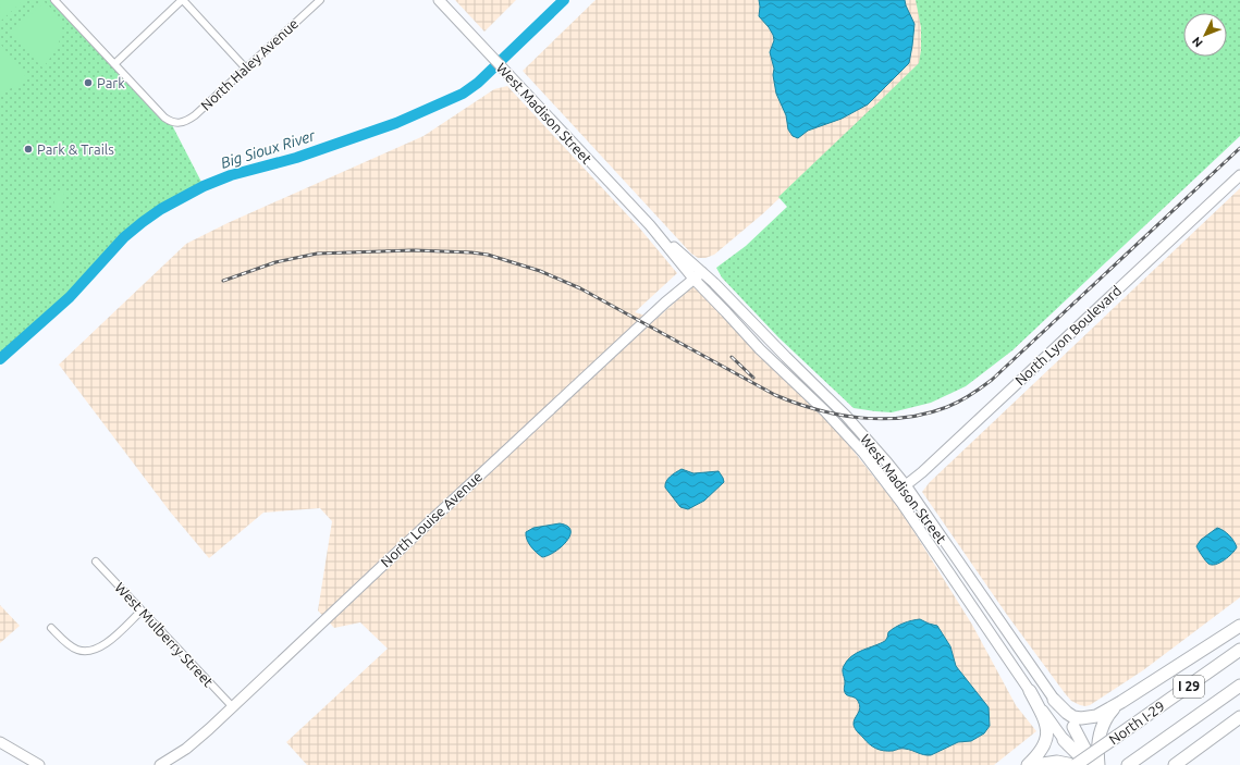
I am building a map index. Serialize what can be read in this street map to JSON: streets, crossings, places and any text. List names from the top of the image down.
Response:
{
  "streets": {
    "highway": ["I 29", "North I-29"],
    "main road": ["West Madison Street", "North Lyon Boulevard", "North Louise Avenue"],
    "street": ["North Haley Avenue", "West Mulberry Street"]
  },
  "crossings": [
    ["West Madison Street", "North Lyon Boulevard"],
    ["West Madison Street", "North Louise Avenue"],
    ["North Louise Avenue", "West Mulberry Street"]
  ],
  "water": ["Big Sioux River"],
  "places": ["Park", "Park & Trails"],
  "north": "bottom left"
}
